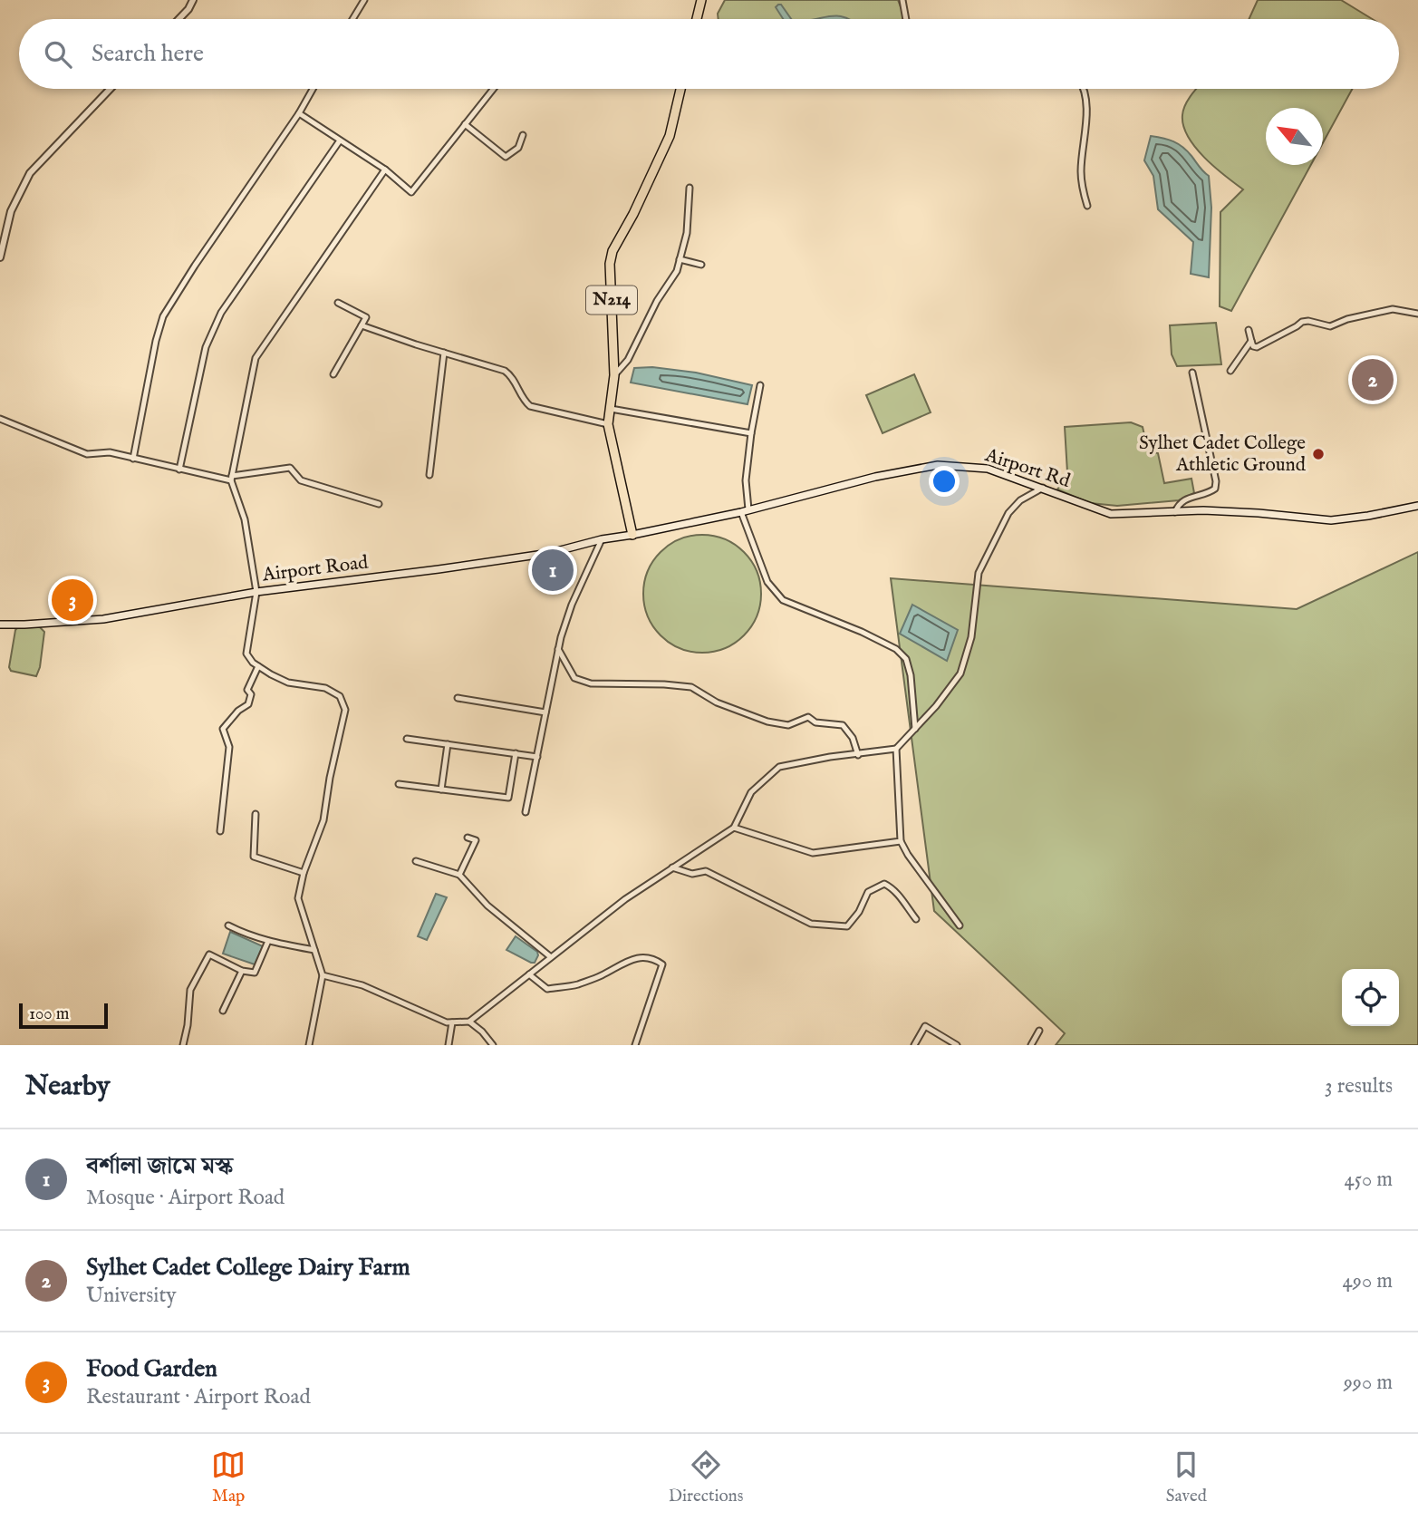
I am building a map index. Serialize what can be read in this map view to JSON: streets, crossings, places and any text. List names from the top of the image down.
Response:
{
  "streets": {
    "highway": ["N214"],
    "main road": ["Airport Rd", "Airport Road"]
  },
  "crossings": [
    ["N214", "Airport Rd"],
    ["N214", "Airport Road"],
    ["Airport Rd", "Airport Road"]
  ],
  "places": ["Sylhet Cadet College Athletic Ground"],
  "scale_bar": "100 m",
  "north": "top left",
  "page": {
    "search": "Search here",
    "pins": ["2", "1", "3"],
    "scale": "100 m",
    "heading": ["Nearby", "3 results"],
    "list": [
      {
        "mark": "1",
        "name": "বর্শালা জামে মস্ক",
        "note": "Mosque · Airport Road",
        "value": "450 m"
      },
      {
        "mark": "2",
        "name": "Sylhet Cadet College Dairy Farm",
        "note": "University",
        "value": "490 m"
      },
      {
        "mark": "3",
        "name": "Food Garden",
        "note": "Restaurant · Airport Road",
        "value": "990 m"
      }
    ],
    "nav": ["Map", "Directions", "Saved"]
  }
}
